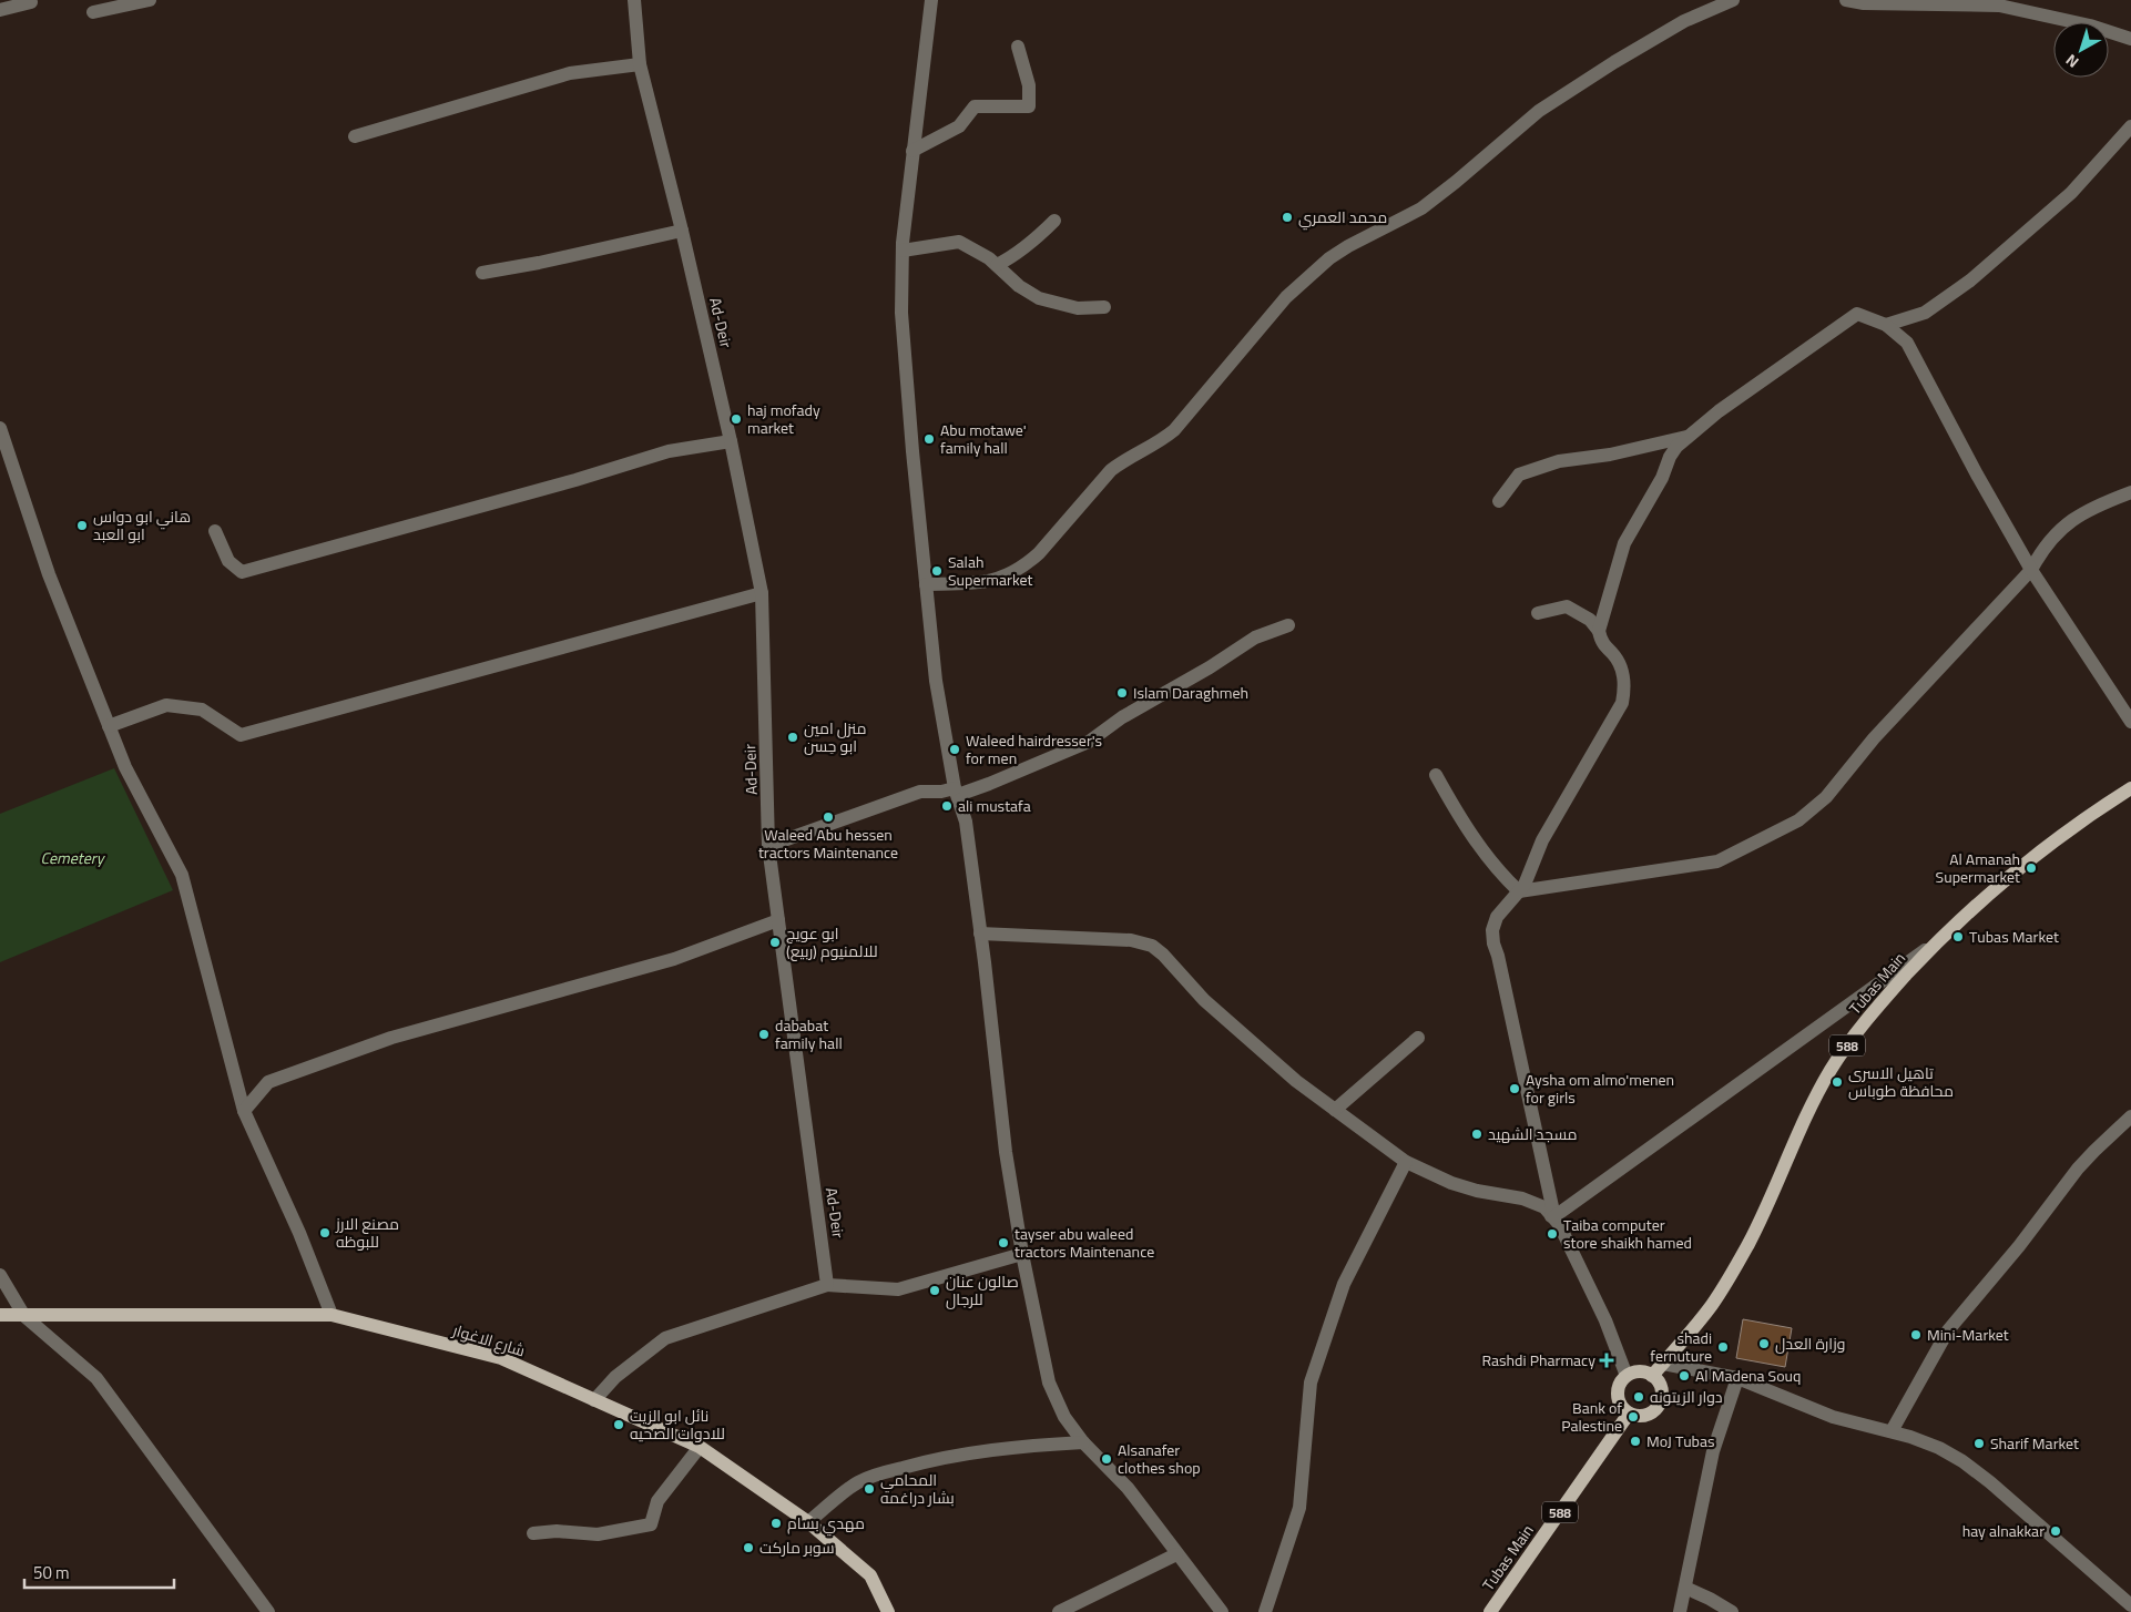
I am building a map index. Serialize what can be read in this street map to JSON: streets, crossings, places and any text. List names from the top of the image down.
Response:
{
  "streets": {
    "main road": ["Tubas Main", "588", "شارع الاغوار"],
    "street": ["Ad-Deir"]
  },
  "parks": ["Cemetery"],
  "places": {
    "other": [
      "محمد العمري",
      "haj mofady market",
      "Abu motawe' family hall",
      "هاني ابو دواس ابو العبد",
      "Salah Supermarket",
      "Islam Daraghmeh",
      "منزل امين ابو حِسن",
      "Waleed hairdresser's for men",
      "ali mustafa",
      "Waleed Abu hessen tractors Maintenance",
      "Al Amanah Supermarket",
      "Tubas Market",
      "ابو عويج للالمنيوم (ربيع)",
      "dababat family hall",
      "تاهيل الاسرى محافظة طوباس",
      "Aysha om almo'menen for girls",
      "مسجد الشهيد",
      "مصنع الارز للبوظه",
      "Taiba computer store shaikh hamed",
      "tayser abu waleed tractors Maintenance",
      "صالون عنان للرجال",
      "Mini-Market",
      "وزارة العدل",
      "shadi fernuture",
      "Al Madena Souq",
      "دوار الزيتونه",
      "Bank of Palestine",
      "نائل ابو الزيت للادوات الصحيه",
      "MoJ Tubas",
      "Sharif Market",
      "Alsanafer clothes shop",
      "المحامي بشار دراغمه",
      "مهدي بسام",
      "hay alnakkar",
      "سوبر ماركت"
    ],
    "health": ["Rashdi Pharmacy"]
  },
  "scale_bar": "50 m",
  "north": "bottom left"
}
